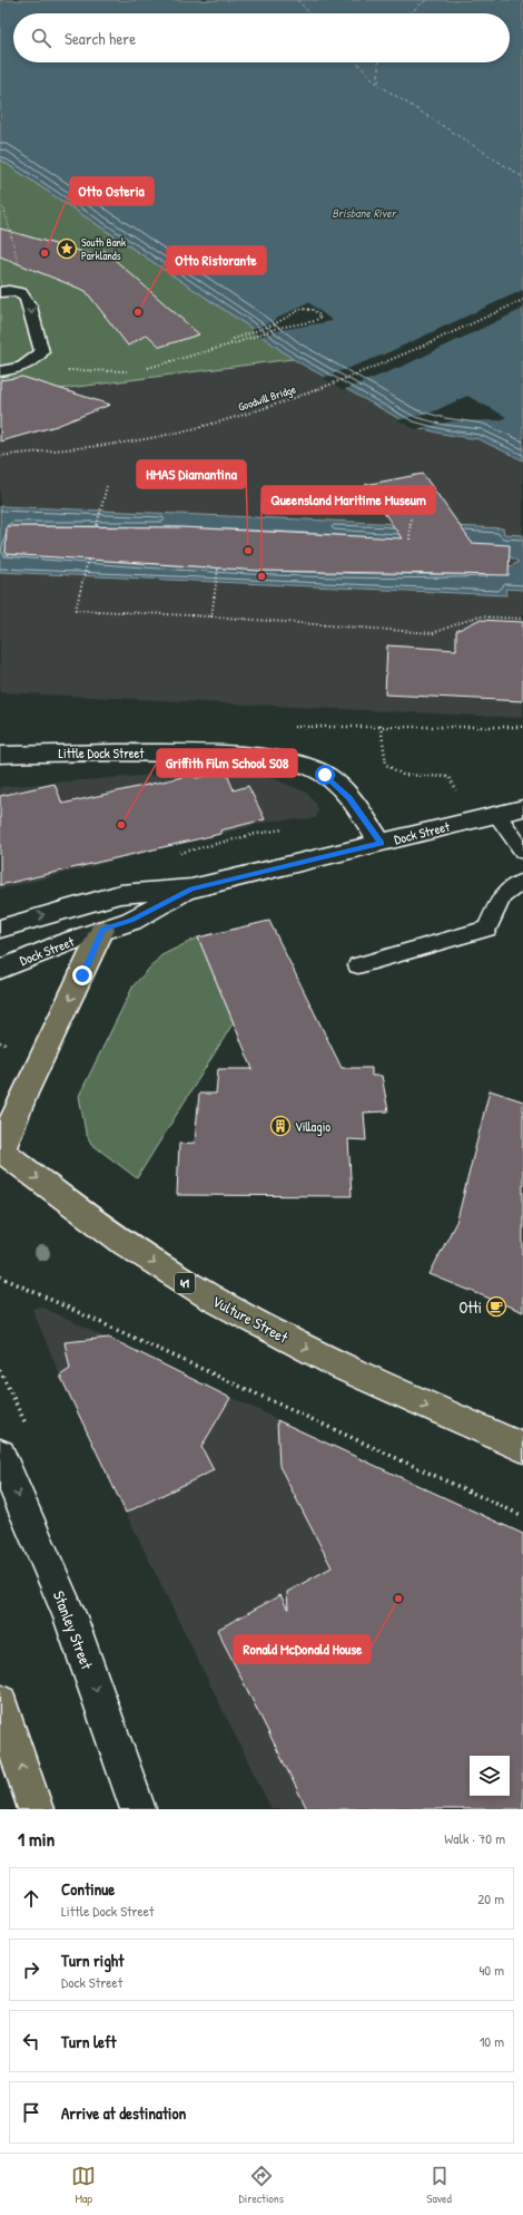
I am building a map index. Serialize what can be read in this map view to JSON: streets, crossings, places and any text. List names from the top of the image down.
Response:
{
  "streets": {
    "main road": ["41", "Vulture Street"],
    "street": ["Little Dock Street", "Dock Street", "Stanley Street"],
    "path": ["Goodwill Bridge"]
  },
  "crossings": [
    ["Little Dock Street", "Dock Street"]
  ],
  "one_way": ["Vulture Street", "Stanley Street"],
  "water": ["Brisbane River"],
  "places": {
    "place": ["South Bank Parklands"],
    "other": [
      "Otto Osteria",
      "Otto Ristorante",
      "HMAS Diamantina",
      "Queensland Maritime Museum",
      "Griffith Film School S08",
      "Ronald McDonald House"
    ],
    "building": ["Villagio"],
    "cafe": ["Otti"]
  },
  "page": {
    "search": "Search here",
    "heading": ["1 min", "Walk · 70 m"],
    "list": [
      ["Continue", "Little Dock Street", "20 m"],
      ["Turn right", "Dock Street", "40 m"],
      ["Turn left", "10 m"],
      "Arrive at destination"
    ],
    "nav": ["Map", "Directions", "Saved"]
  }
}
